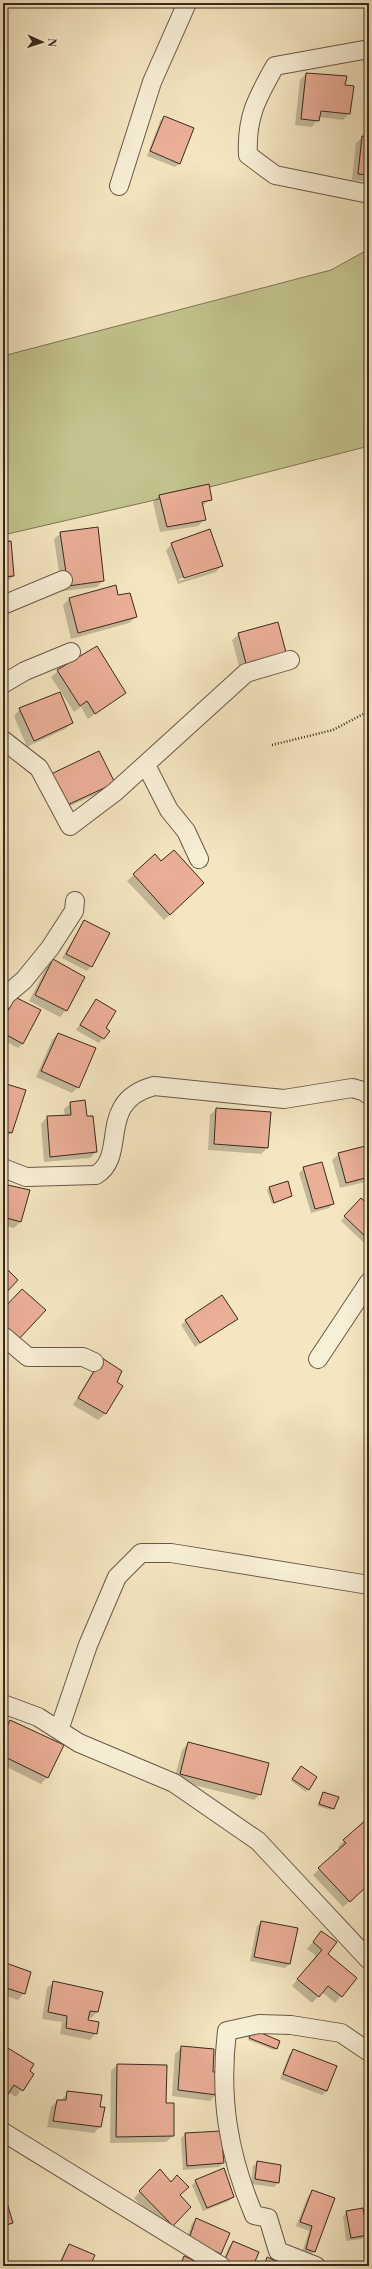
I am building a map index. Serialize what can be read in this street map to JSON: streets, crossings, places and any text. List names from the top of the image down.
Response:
{
  "north": "right"
}
